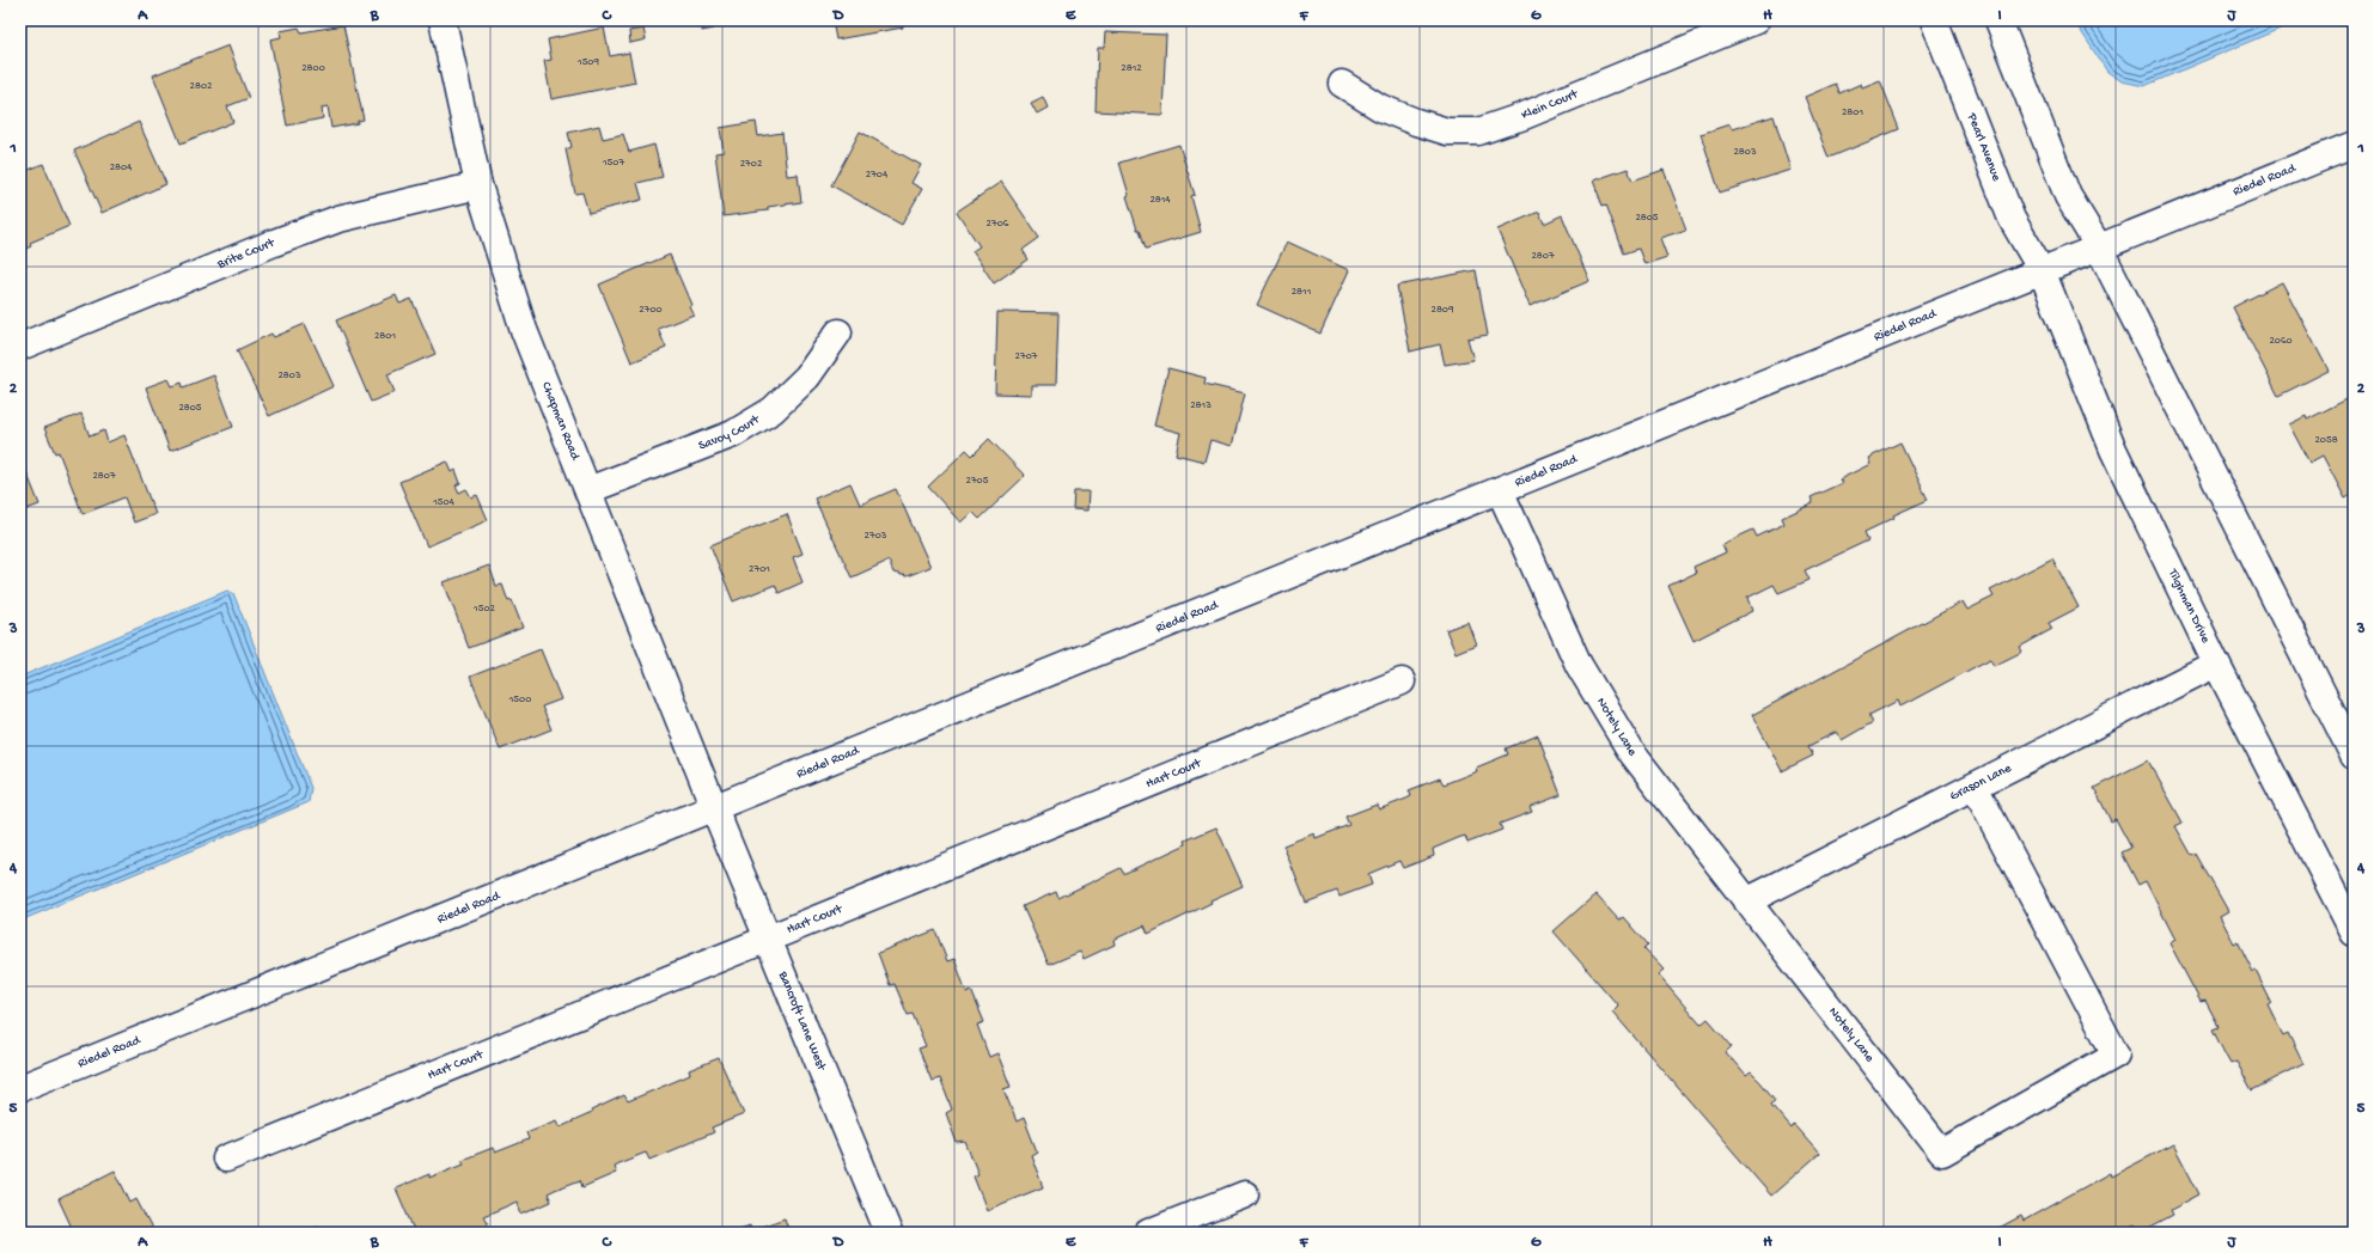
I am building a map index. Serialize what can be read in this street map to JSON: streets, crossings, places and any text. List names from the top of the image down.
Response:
{
  "streets": {
    "street": [
      "Klein Court",
      "Pearl Avenue",
      "Riedel Road",
      "Brite Court",
      "Chapman Road",
      "Savoy Court",
      "Tilghman Drive",
      "Notely Lane",
      "Hart Court",
      "Grason Lane",
      "Bancroft Lane West"
    ]
  },
  "crossings": [
    ["Pearl Avenue", "Riedel Road"],
    ["Pearl Avenue", "Tilghman Drive"],
    ["Riedel Road", "Chapman Road"],
    ["Riedel Road", "Tilghman Drive"],
    ["Riedel Road", "Notely Lane"],
    ["Riedel Road", "Bancroft Lane West"],
    ["Brite Court", "Chapman Road"],
    ["Chapman Road", "Savoy Court"],
    ["Chapman Road", "Bancroft Lane West"],
    ["Tilghman Drive", "Grason Lane"],
    ["Notely Lane", "Grason Lane"],
    ["Hart Court", "Bancroft Lane West"]
  ],
  "house_numbers": [
    "1509",
    "2800",
    "2812",
    "2802",
    "2801",
    "2803",
    "1507",
    "2702",
    "2804",
    "2704",
    "2814",
    "2805",
    "2706",
    "2807",
    "2811",
    "2700",
    "2809",
    "2801",
    "2060",
    "2707",
    "2803",
    "2813",
    "2805",
    "2058",
    "2807",
    "2705",
    "1504",
    "2703",
    "2701",
    "1502",
    "1500"
  ],
  "grid": {
    "columns": [
      "A",
      "B",
      "C",
      "D",
      "E",
      "F",
      "G",
      "H",
      "I",
      "J"
    ],
    "rows": [
      "1",
      "2",
      "3",
      "4",
      "5"
    ]
  }
}
